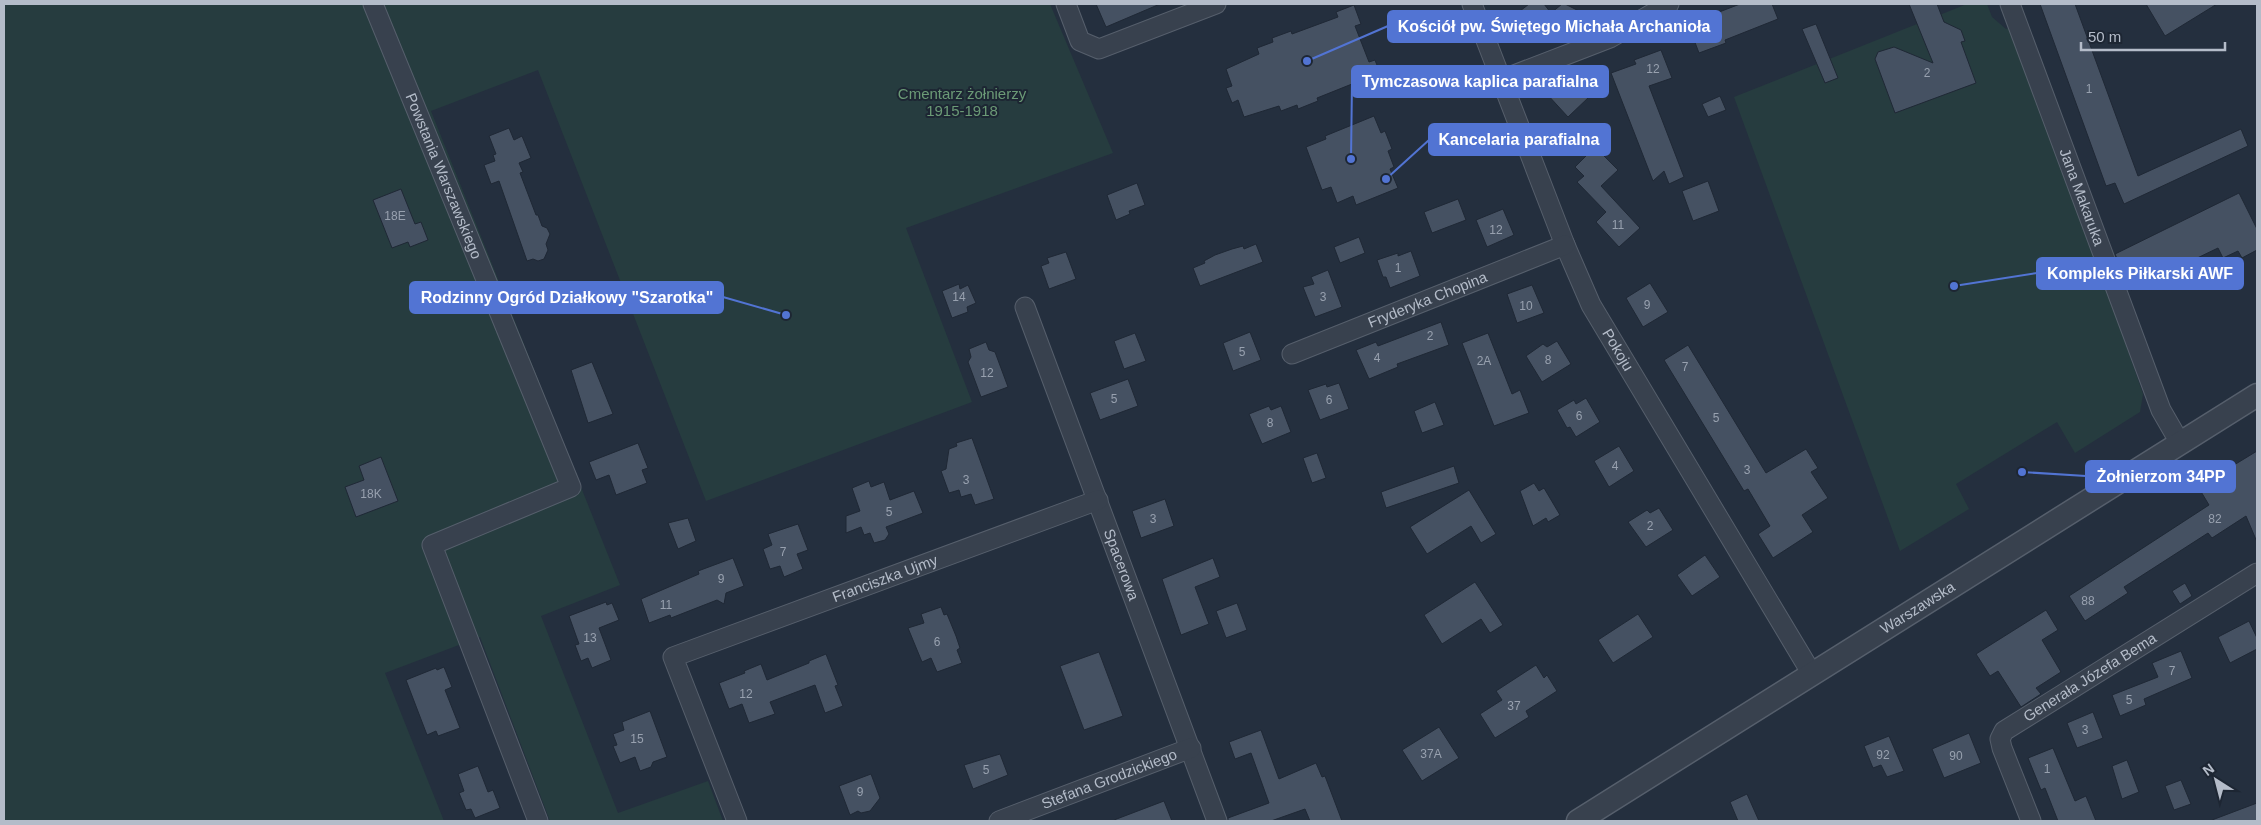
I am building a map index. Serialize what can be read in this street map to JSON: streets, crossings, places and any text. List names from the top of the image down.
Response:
{
  "streets": {
    "street": [
      "Powstania Warszawskiego",
      "Jana Makaruka",
      "Fryderyka Chopina",
      "Pokoju",
      "Spacerowa",
      "Franciszka Ujmy",
      "Warszawska",
      "Generała Józefa Bema",
      "Stefana Grodzickiego"
    ]
  },
  "crossings": [
    ["Jana Makaruka", "Warszawska"],
    ["Fryderyka Chopina", "Pokoju"],
    ["Pokoju", "Warszawska"],
    ["Spacerowa", "Franciszka Ujmy"],
    ["Spacerowa", "Stefana Grodzickiego"]
  ],
  "parks": ["Cmentarz żołnierzy 1915-1918"],
  "places": [
    "Kościół pw. Świętego Michała Archanioła",
    "Tymczasowa kaplica parafialna",
    "Kancelaria parafialna",
    "Kompleks Piłkarski AWF",
    "Rodzinny Ogród Działkowy \"Szarotka\"",
    "Żołnierzom 34PP"
  ],
  "house_numbers": [
    "12",
    "2",
    "1",
    "18E",
    "11",
    "12",
    "1",
    "14",
    "3",
    "9",
    "10",
    "2",
    "5",
    "4",
    "8",
    "2A",
    "7",
    "12",
    "5",
    "6",
    "6",
    "5",
    "8",
    "4",
    "3",
    "3",
    "18K",
    "5",
    "3",
    "82",
    "2",
    "7",
    "9",
    "88",
    "11",
    "13",
    "6",
    "7",
    "12",
    "5",
    "37",
    "3",
    "15",
    "37A",
    "92",
    "90",
    "1",
    "5",
    "9"
  ],
  "scale_bar": "50 m",
  "north": "top left"
}
